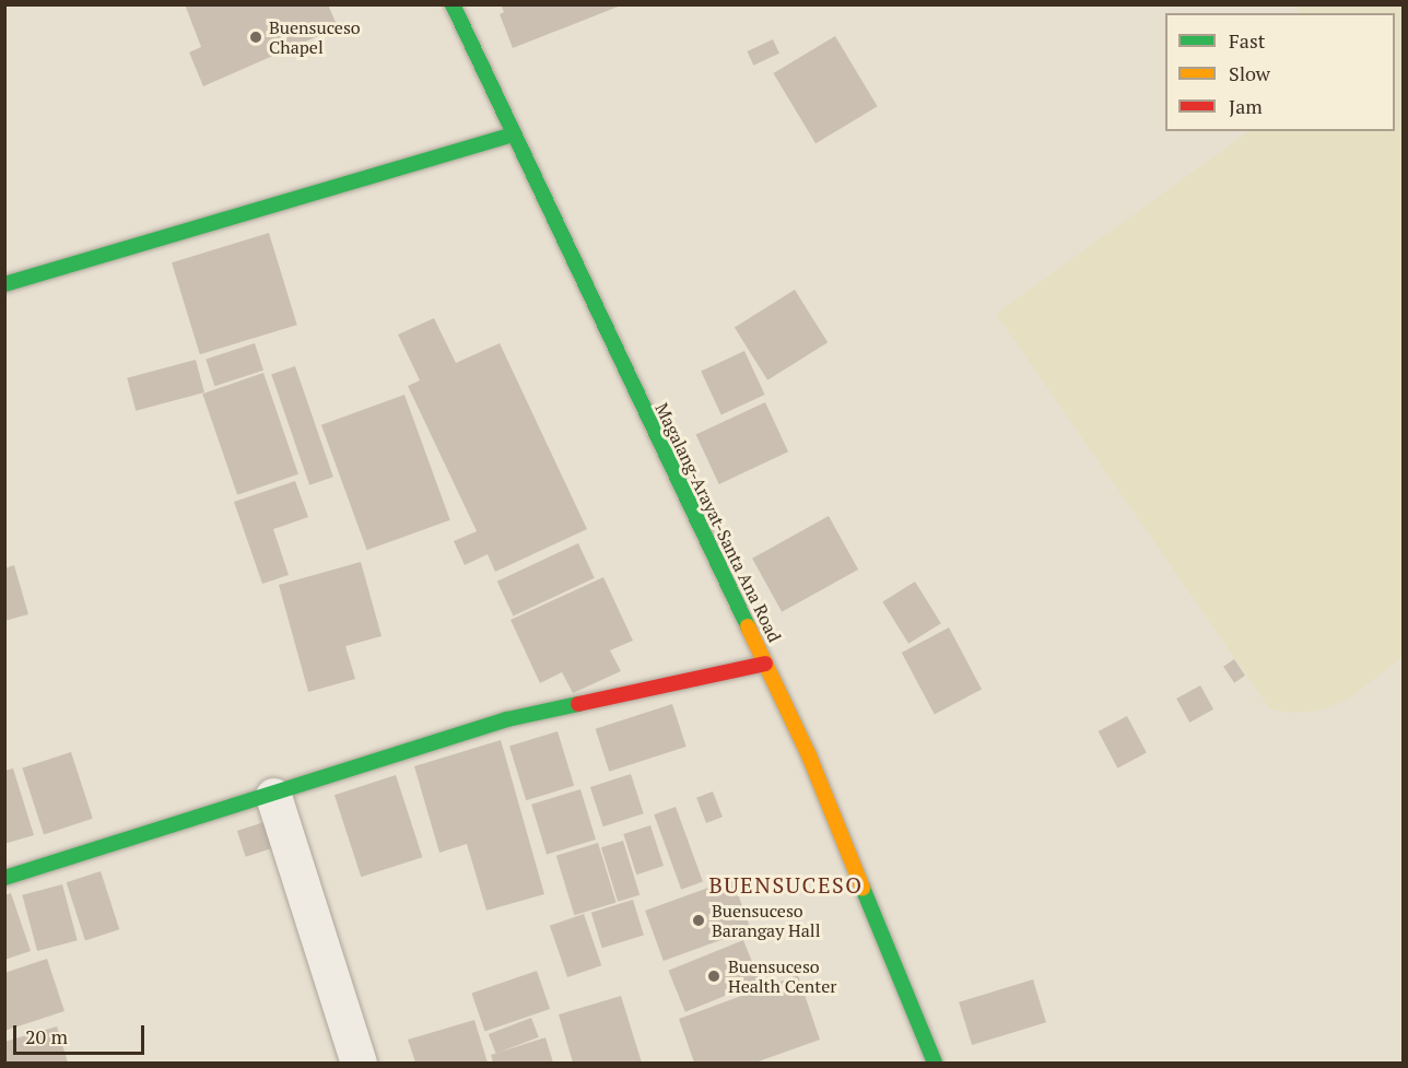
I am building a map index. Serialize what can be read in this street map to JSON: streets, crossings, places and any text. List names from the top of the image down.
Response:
{
  "streets": {
    "street": ["Magalang-Arayat-Santa Ana Road"]
  },
  "districts": ["BUENSUCESO"],
  "places": ["Buensuceso Chapel", "Buensuceso Barangay Hall", "Buensuceso Health Center"],
  "legend": ["Fast", "Slow", "Jam"],
  "scale_bar": "20 m"
}
